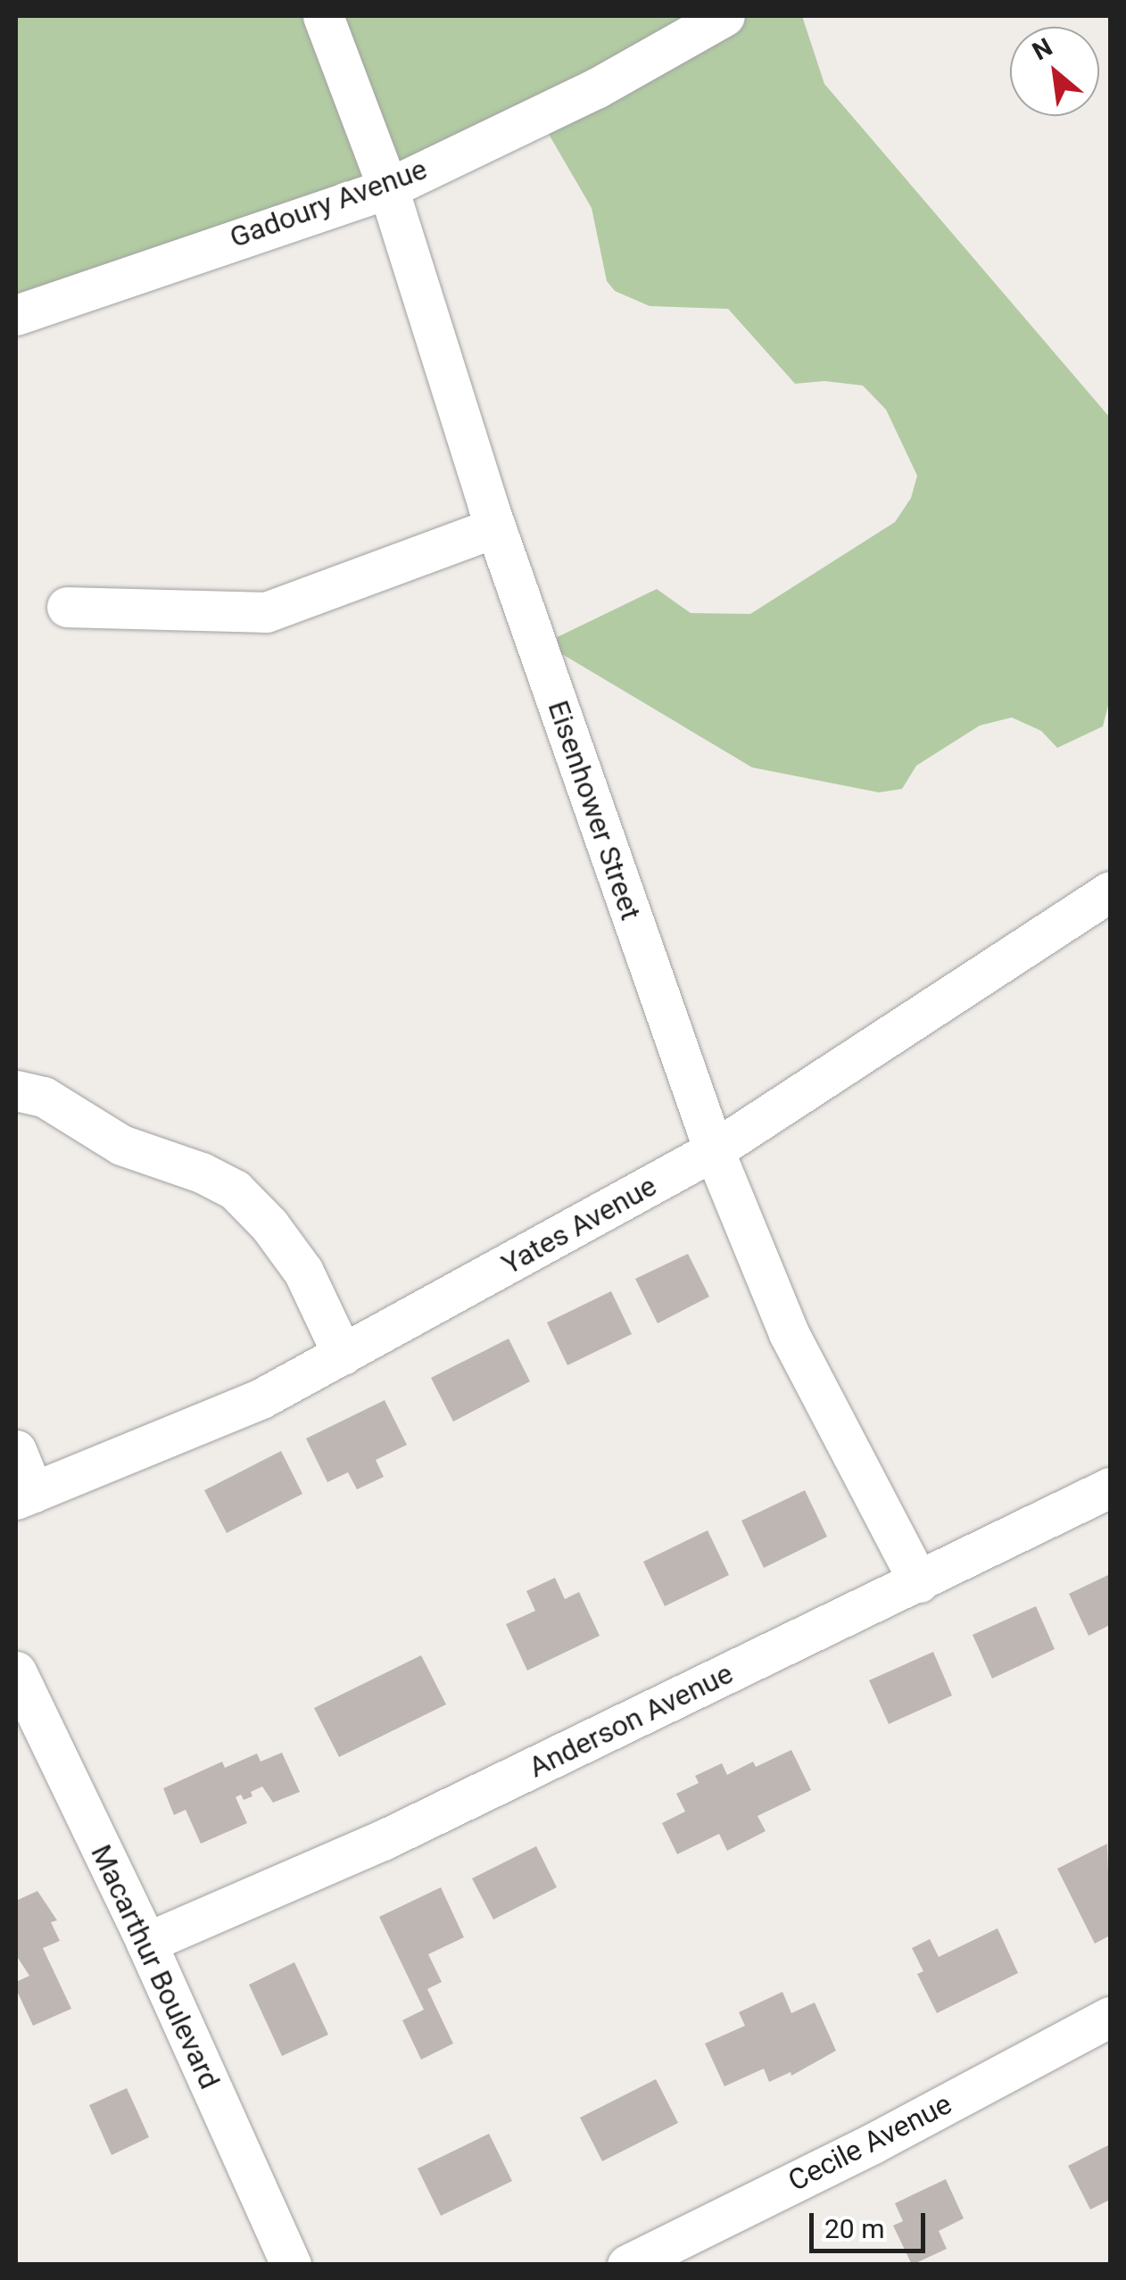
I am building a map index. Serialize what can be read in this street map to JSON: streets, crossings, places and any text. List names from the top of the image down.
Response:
{
  "streets": {
    "street": [
      "Gadoury Avenue",
      "Eisenhower Street",
      "Yates Avenue",
      "Anderson Avenue",
      "Macarthur Boulevard",
      "Cecile Avenue"
    ]
  },
  "crossings": [
    ["Gadoury Avenue", "Eisenhower Street"],
    ["Eisenhower Street", "Yates Avenue"],
    ["Eisenhower Street", "Anderson Avenue"],
    ["Anderson Avenue", "Macarthur Boulevard"]
  ],
  "scale_bar": "20 m",
  "north": "top left"
}
